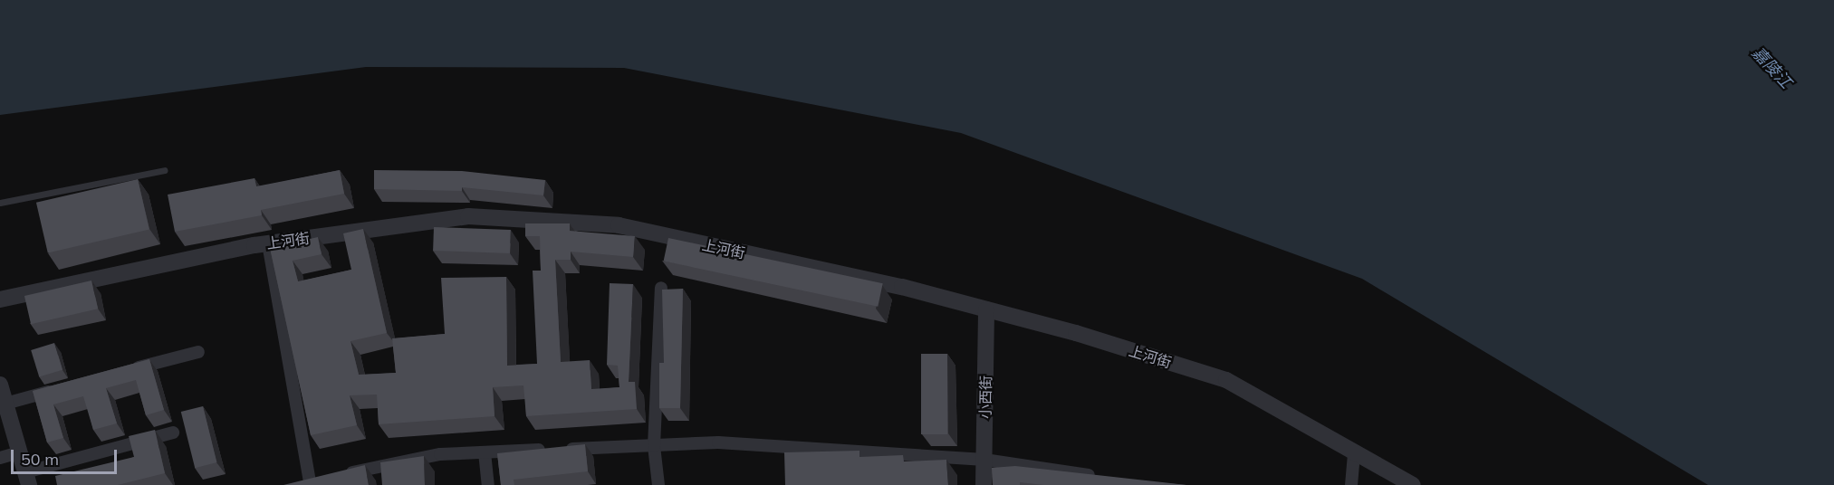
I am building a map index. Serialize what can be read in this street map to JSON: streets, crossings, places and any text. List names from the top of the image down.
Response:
{
  "streets": {
    "street": ["上河街", "小西街"]
  },
  "crossings": [
    ["上河街", "小西街"]
  ],
  "water": ["嘉陵江"],
  "scale_bar": "50 m"
}
